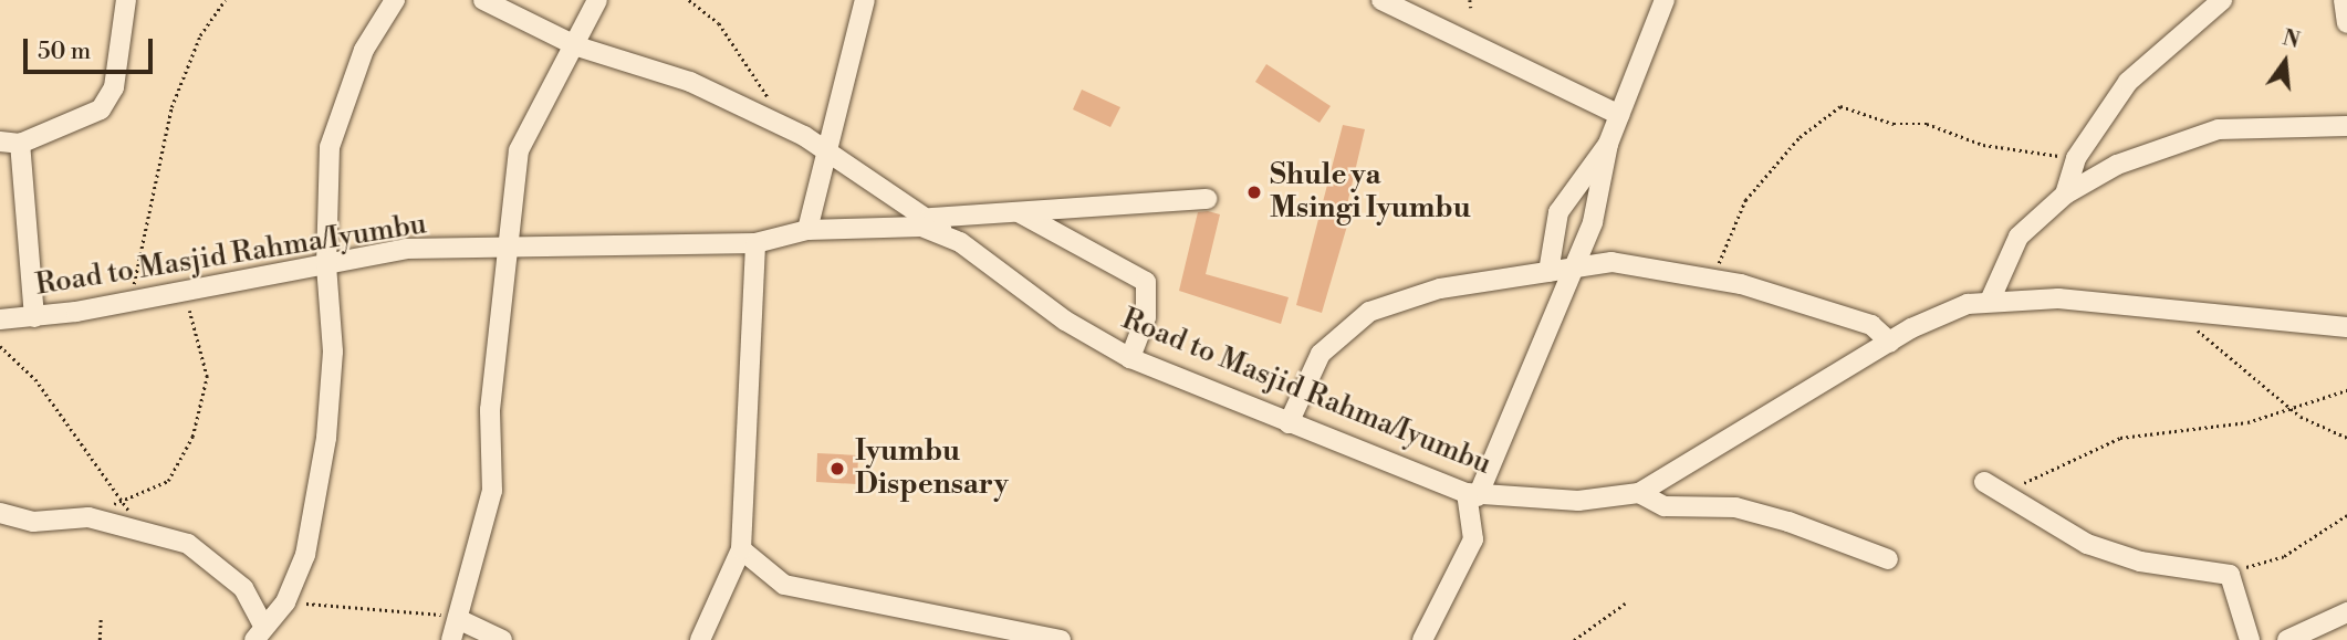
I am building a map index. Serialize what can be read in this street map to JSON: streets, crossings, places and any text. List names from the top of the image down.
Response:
{
  "streets": {
    "street": ["Road to Masjid Rahma/Iyumbu"]
  },
  "places": ["Shule ya Msingi Iyumbu", "Iyumbu Dispensary"],
  "scale_bar": "50 m",
  "north": "top"
}
